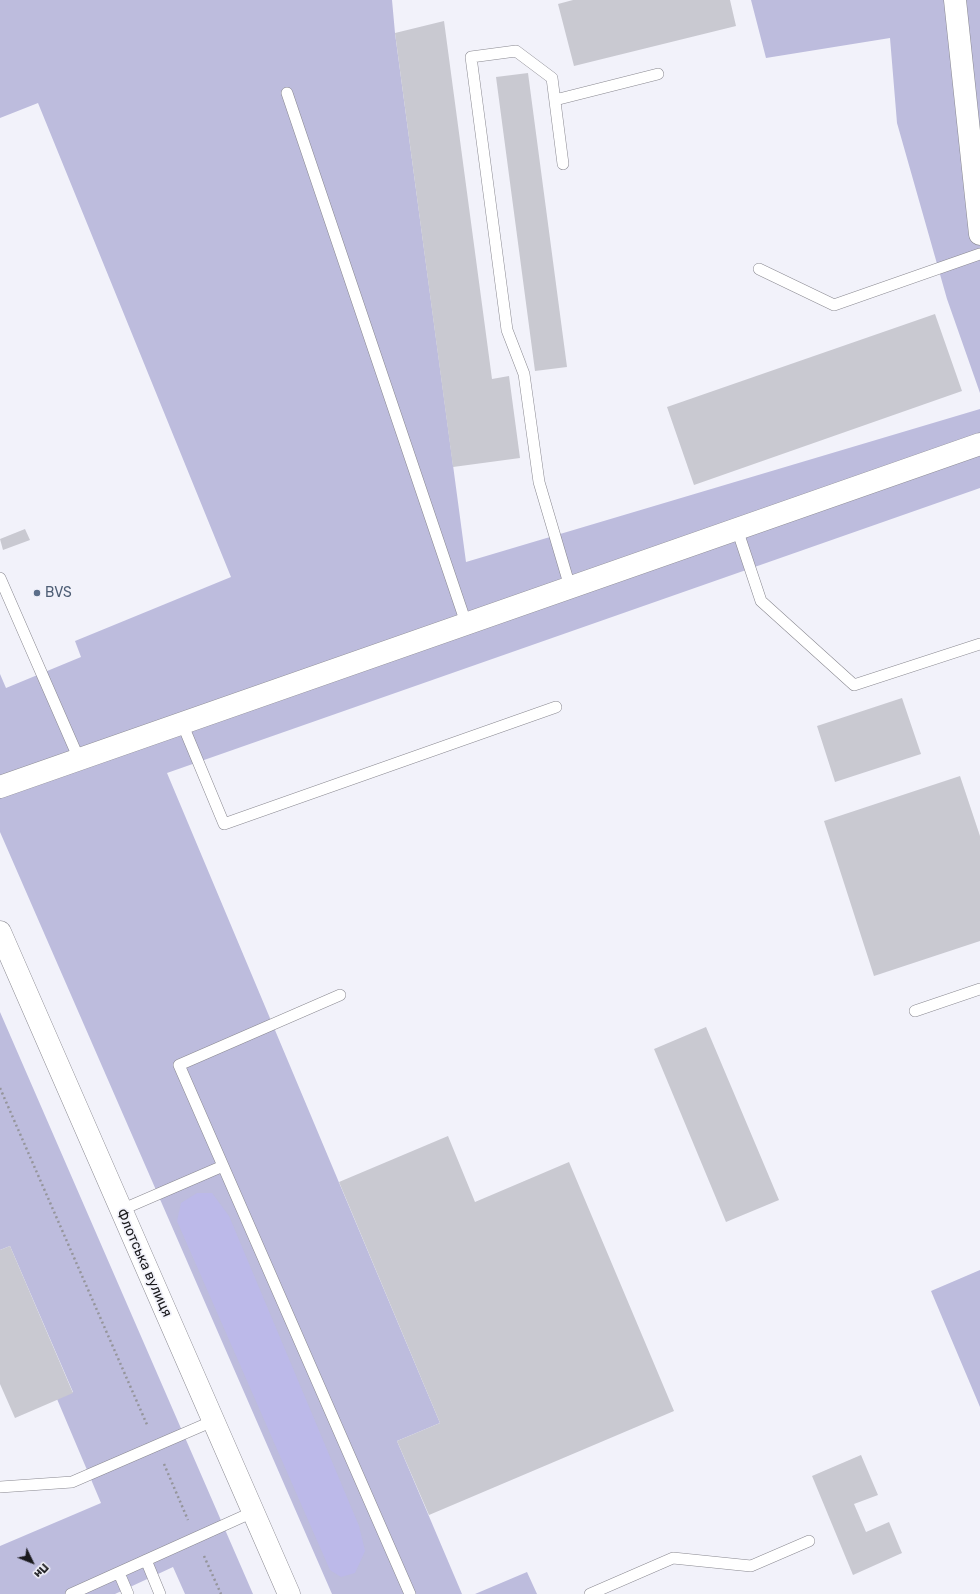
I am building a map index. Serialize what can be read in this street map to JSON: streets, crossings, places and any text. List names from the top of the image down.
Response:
{
  "streets": {
    "street": ["Флотська вулиця"]
  },
  "places": ["BVS"],
  "north": "bottom right"
}
